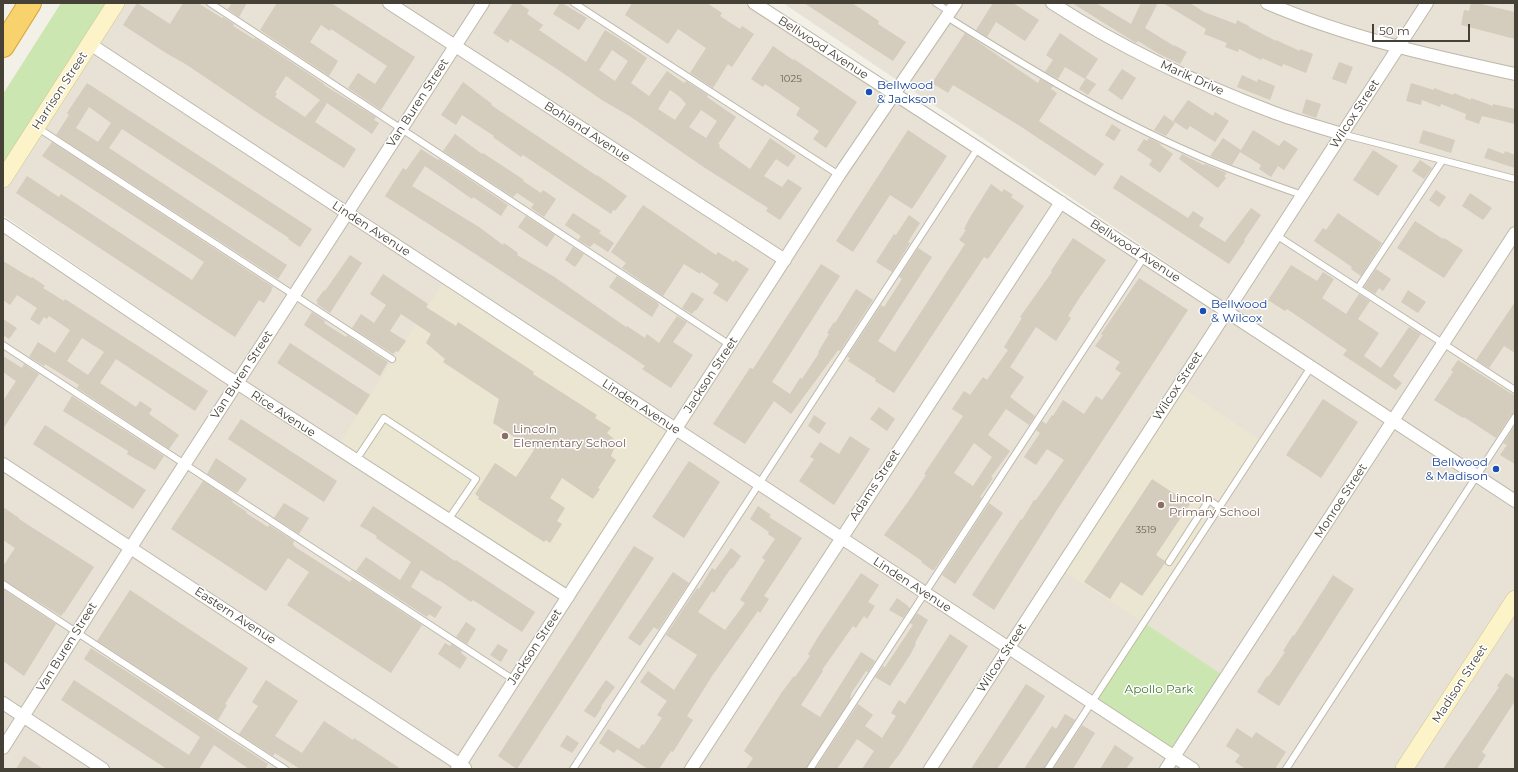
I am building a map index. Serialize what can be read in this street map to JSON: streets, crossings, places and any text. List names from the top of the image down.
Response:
{
  "streets": {
    "street": [
      "Bellwood Avenue",
      "Marik Drive",
      "Harrison Street",
      "Van Buren Street",
      "Wilcox Street",
      "Bohland Avenue",
      "Linden Avenue",
      "Jackson Street",
      "Rice Avenue",
      "Adams Street",
      "Monroe Street",
      "Eastern Avenue",
      "Madison Street"
    ]
  },
  "crossings": [
    ["Bellwood Avenue", "Wilcox Street"],
    ["Bellwood Avenue", "Jackson Street"],
    ["Bellwood Avenue", "Adams Street"],
    ["Bellwood Avenue", "Monroe Street"],
    ["Marik Drive", "Wilcox Street"],
    ["Harrison Street", "Linden Avenue"],
    ["Van Buren Street", "Bohland Avenue"],
    ["Van Buren Street", "Linden Avenue"],
    ["Van Buren Street", "Rice Avenue"],
    ["Van Buren Street", "Eastern Avenue"],
    ["Wilcox Street", "Linden Avenue"],
    ["Bohland Avenue", "Jackson Street"],
    ["Linden Avenue", "Jackson Street"],
    ["Linden Avenue", "Adams Street"],
    ["Linden Avenue", "Monroe Street"],
    ["Jackson Street", "Rice Avenue"],
    ["Jackson Street", "Eastern Avenue"]
  ],
  "parks": ["Apollo Park"],
  "places": [
    "Bellwood & Jackson",
    "Bellwood & Wilcox",
    "Lincoln Elementary School",
    "Bellwood & Madison",
    "Lincoln Primary School"
  ],
  "house_numbers": ["1025", "3519"],
  "scale_bar": "50 m"
}
